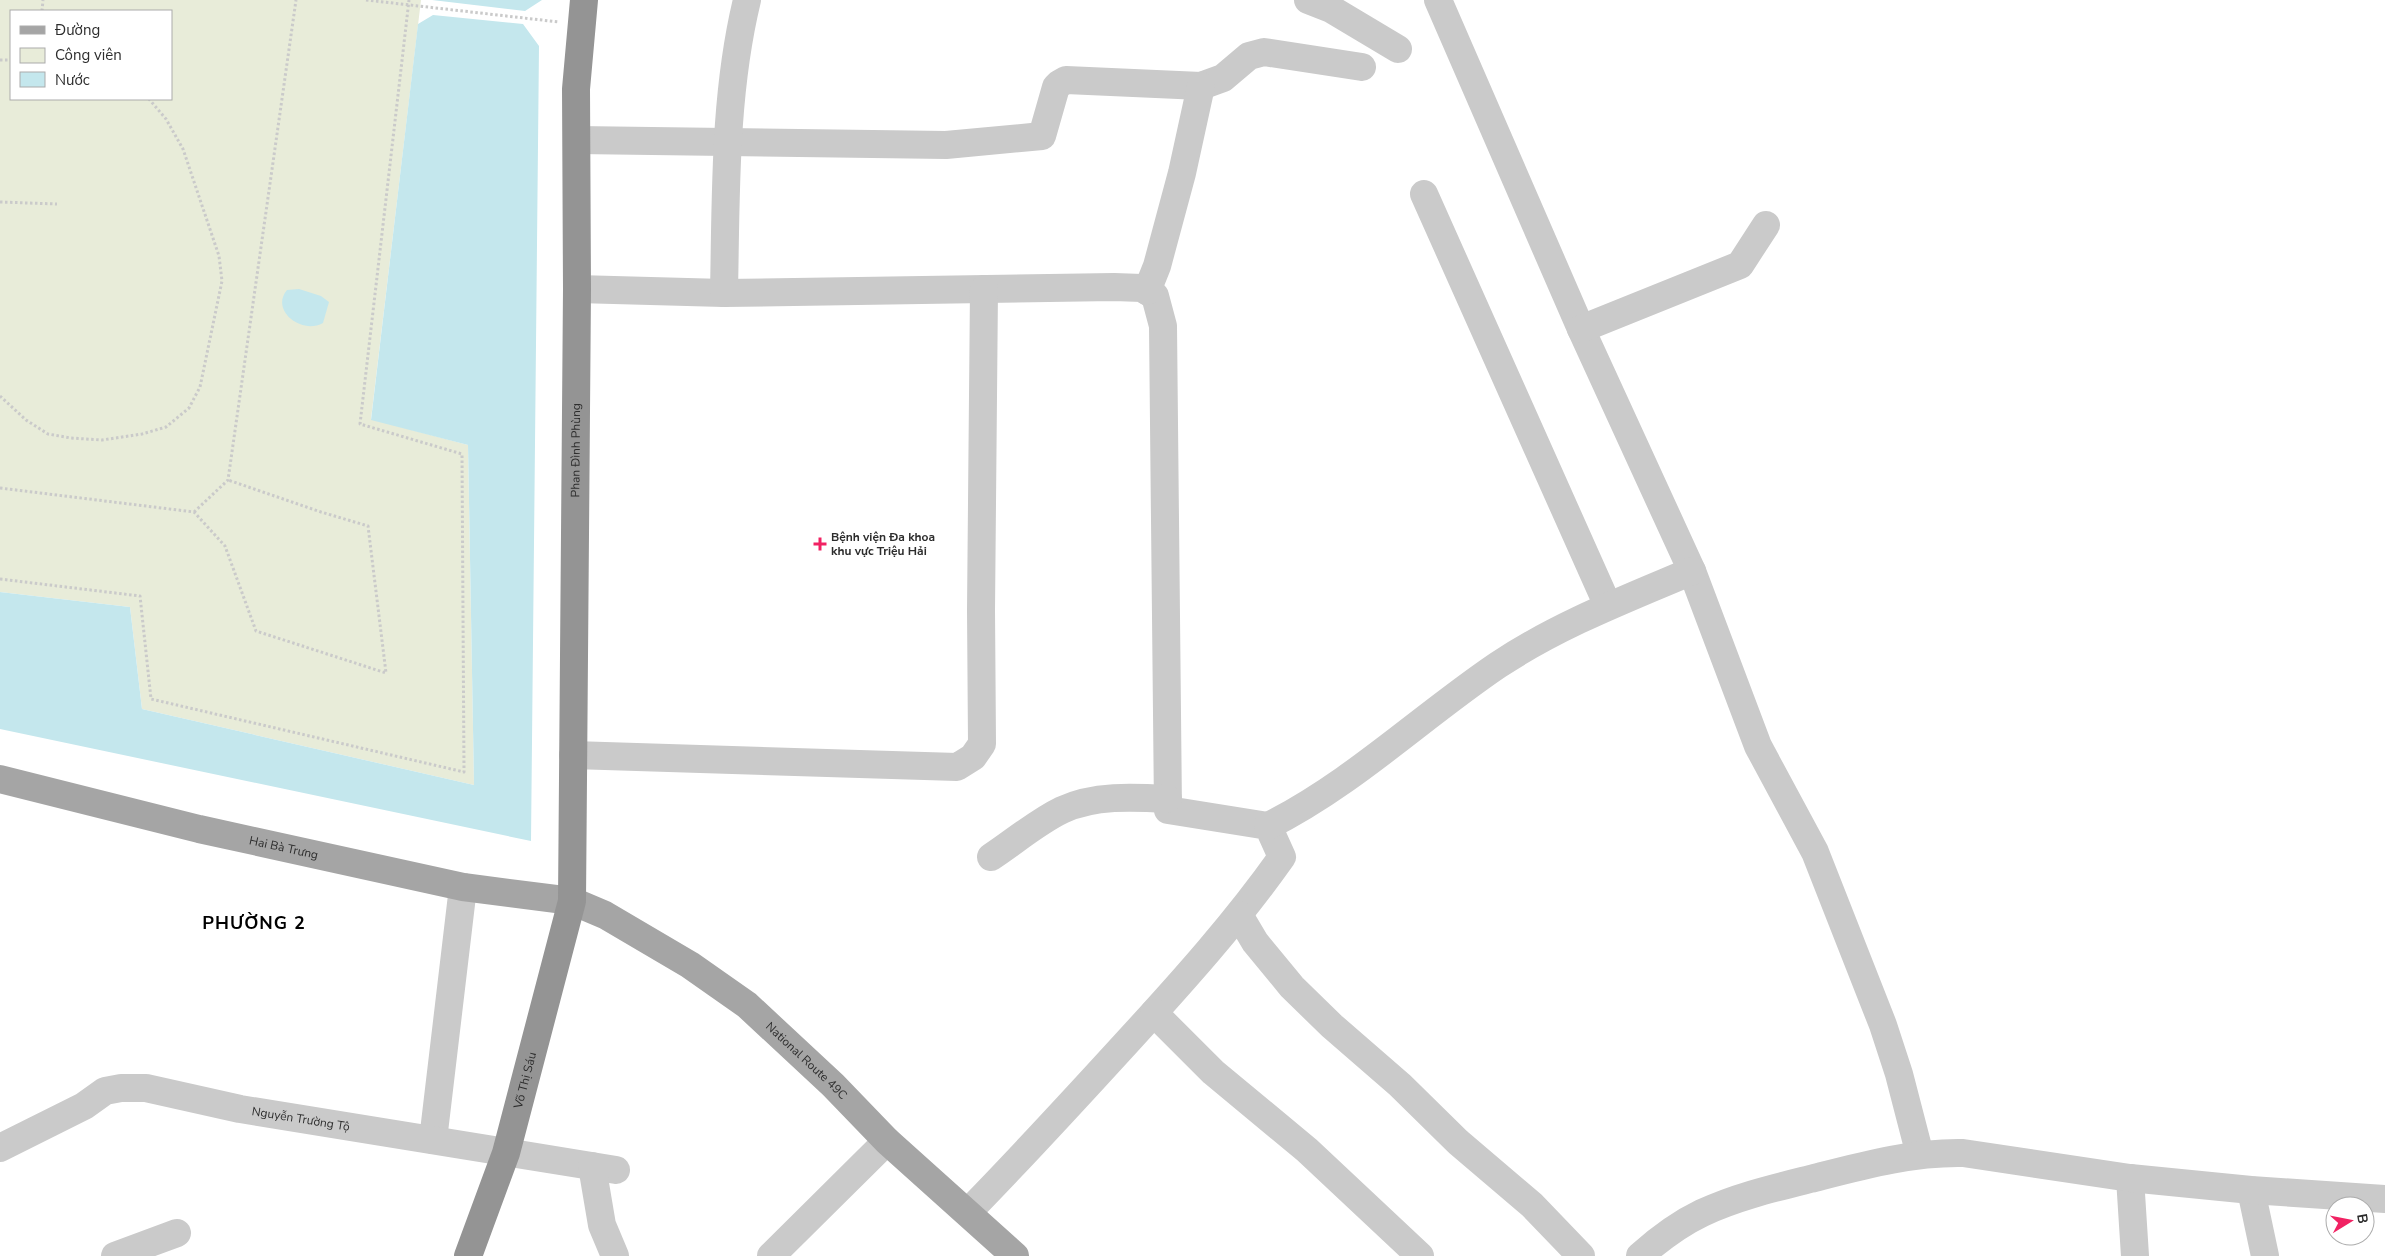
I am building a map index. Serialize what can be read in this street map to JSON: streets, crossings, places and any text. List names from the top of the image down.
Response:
{
  "streets": {
    "highway": ["Phan Đình Phùng", "Võ Thị Sáu"],
    "main road": ["Hai Bà Trưng", "National Route 49C"],
    "street": ["Nguyễn Trường Tộ"]
  },
  "crossings": [
    ["Phan Đình Phùng", "Hai Bà Trưng"],
    ["Phan Đình Phùng", "National Route 49C"],
    ["Phan Đình Phùng", "Võ Thị Sáu"],
    ["Hai Bà Trưng", "National Route 49C"],
    ["Hai Bà Trưng", "Võ Thị Sáu"],
    ["National Route 49C", "Võ Thị Sáu"],
    ["Võ Thị Sáu", "Nguyễn Trường Tộ"]
  ],
  "districts": ["PHƯỜNG 2"],
  "places": {
    "health": ["Bệnh viện Đa khoa khu vực Triệu Hải"]
  },
  "legend": ["Đường", "Công viên", "Nước"],
  "north": "right"
}
